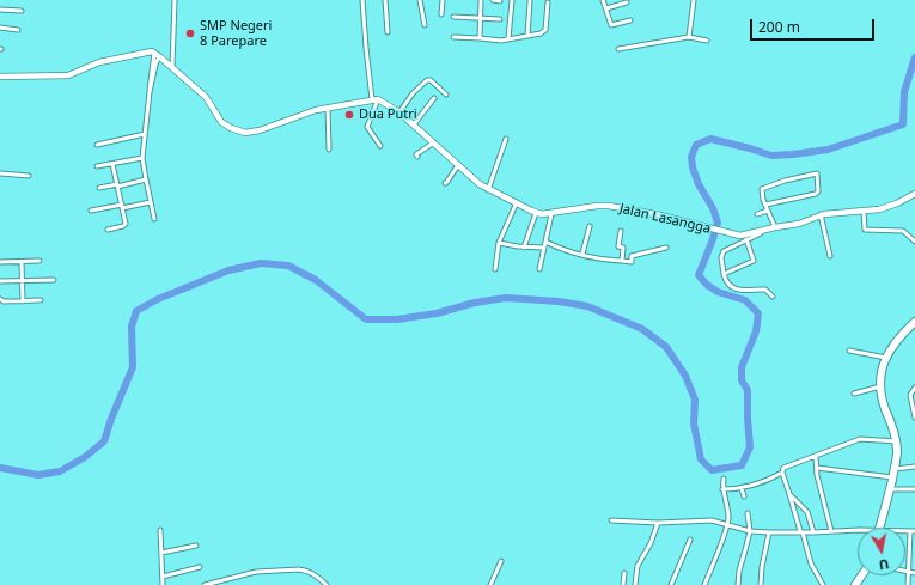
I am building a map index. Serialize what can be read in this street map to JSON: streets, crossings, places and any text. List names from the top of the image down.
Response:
{
  "streets": {
    "street": ["Jalan Lasangga"]
  },
  "places": ["SMP Negeri 8 Parepare", "Dua Putri"],
  "scale_bar": "200 m",
  "north": "bottom"
}
